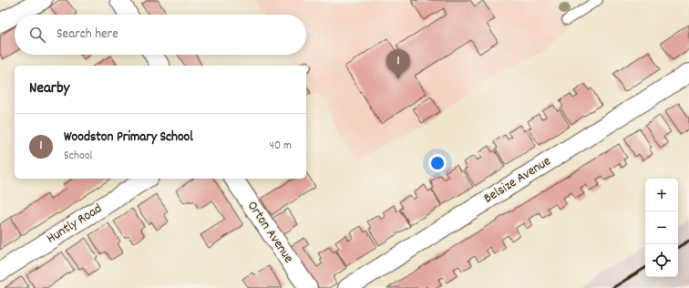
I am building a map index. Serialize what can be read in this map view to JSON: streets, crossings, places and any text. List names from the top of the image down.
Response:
{
  "streets": {
    "street": ["Belsize Avenue", "Huntly Road", "Orton Avenue"]
  },
  "page": {
    "search": "Search here",
    "pins": "1",
    "heading": "Nearby",
    "list": [
      {
        "mark": "1",
        "name": "Woodston Primary School",
        "note": "School",
        "value": "40 m"
      }
    ],
    "map_buttons": ["+", "−"]
  }
}
